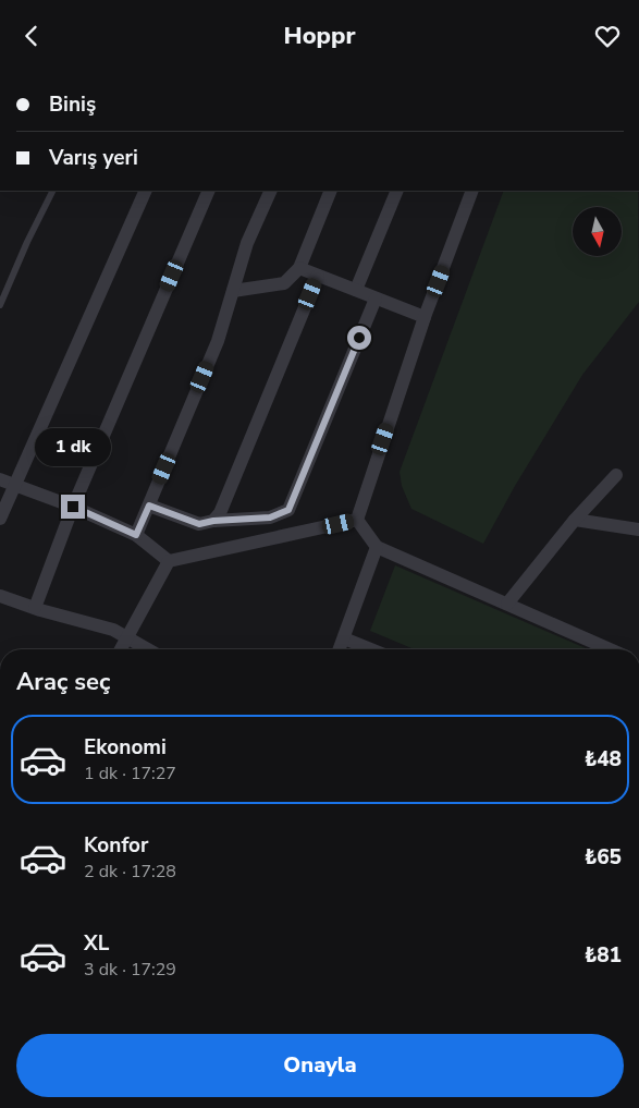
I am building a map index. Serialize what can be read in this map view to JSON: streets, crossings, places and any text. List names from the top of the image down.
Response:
{
  "north": "bottom",
  "page": {
    "header": "Hoppr",
    "banner": ["Biniş", "Varış yeri"],
    "bubble": "1 dk",
    "heading": "Araç seç",
    "list": [
      {
        "name": "Ekonomi",
        "note": "1 dk · 17:27",
        "value": "₺48"
      },
      {
        "name": "Konfor",
        "note": "2 dk · 17:28",
        "value": "₺65"
      },
      {
        "name": "XL",
        "note": "3 dk · 17:29",
        "value": "₺81"
      }
    ],
    "buttons": "Onayla"
  }
}
